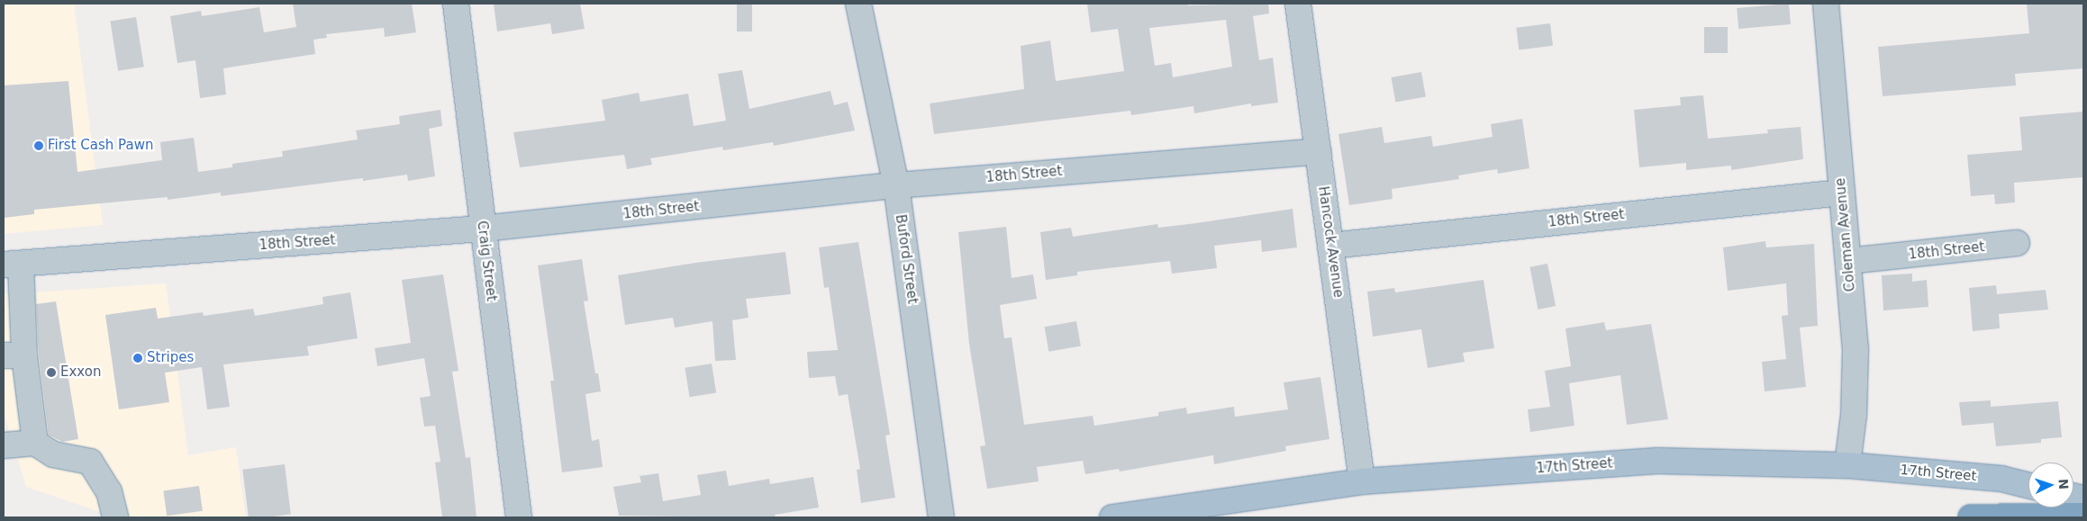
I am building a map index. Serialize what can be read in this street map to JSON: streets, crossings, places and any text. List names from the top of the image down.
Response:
{
  "streets": {
    "main road": ["17th Street"],
    "street": [
      "18th Street",
      "Coleman Avenue",
      "Hancock Avenue",
      "Buford Street",
      "Craig Street"
    ]
  },
  "crossings": [
    ["18th Street", "Coleman Avenue"],
    ["18th Street", "Hancock Avenue"],
    ["18th Street", "Buford Street"],
    ["18th Street", "Craig Street"],
    ["Coleman Avenue", "17th Street"],
    ["Hancock Avenue", "17th Street"]
  ],
  "places": ["First Cash Pawn", "Stripes", "Exxon"],
  "north": "right"
}
